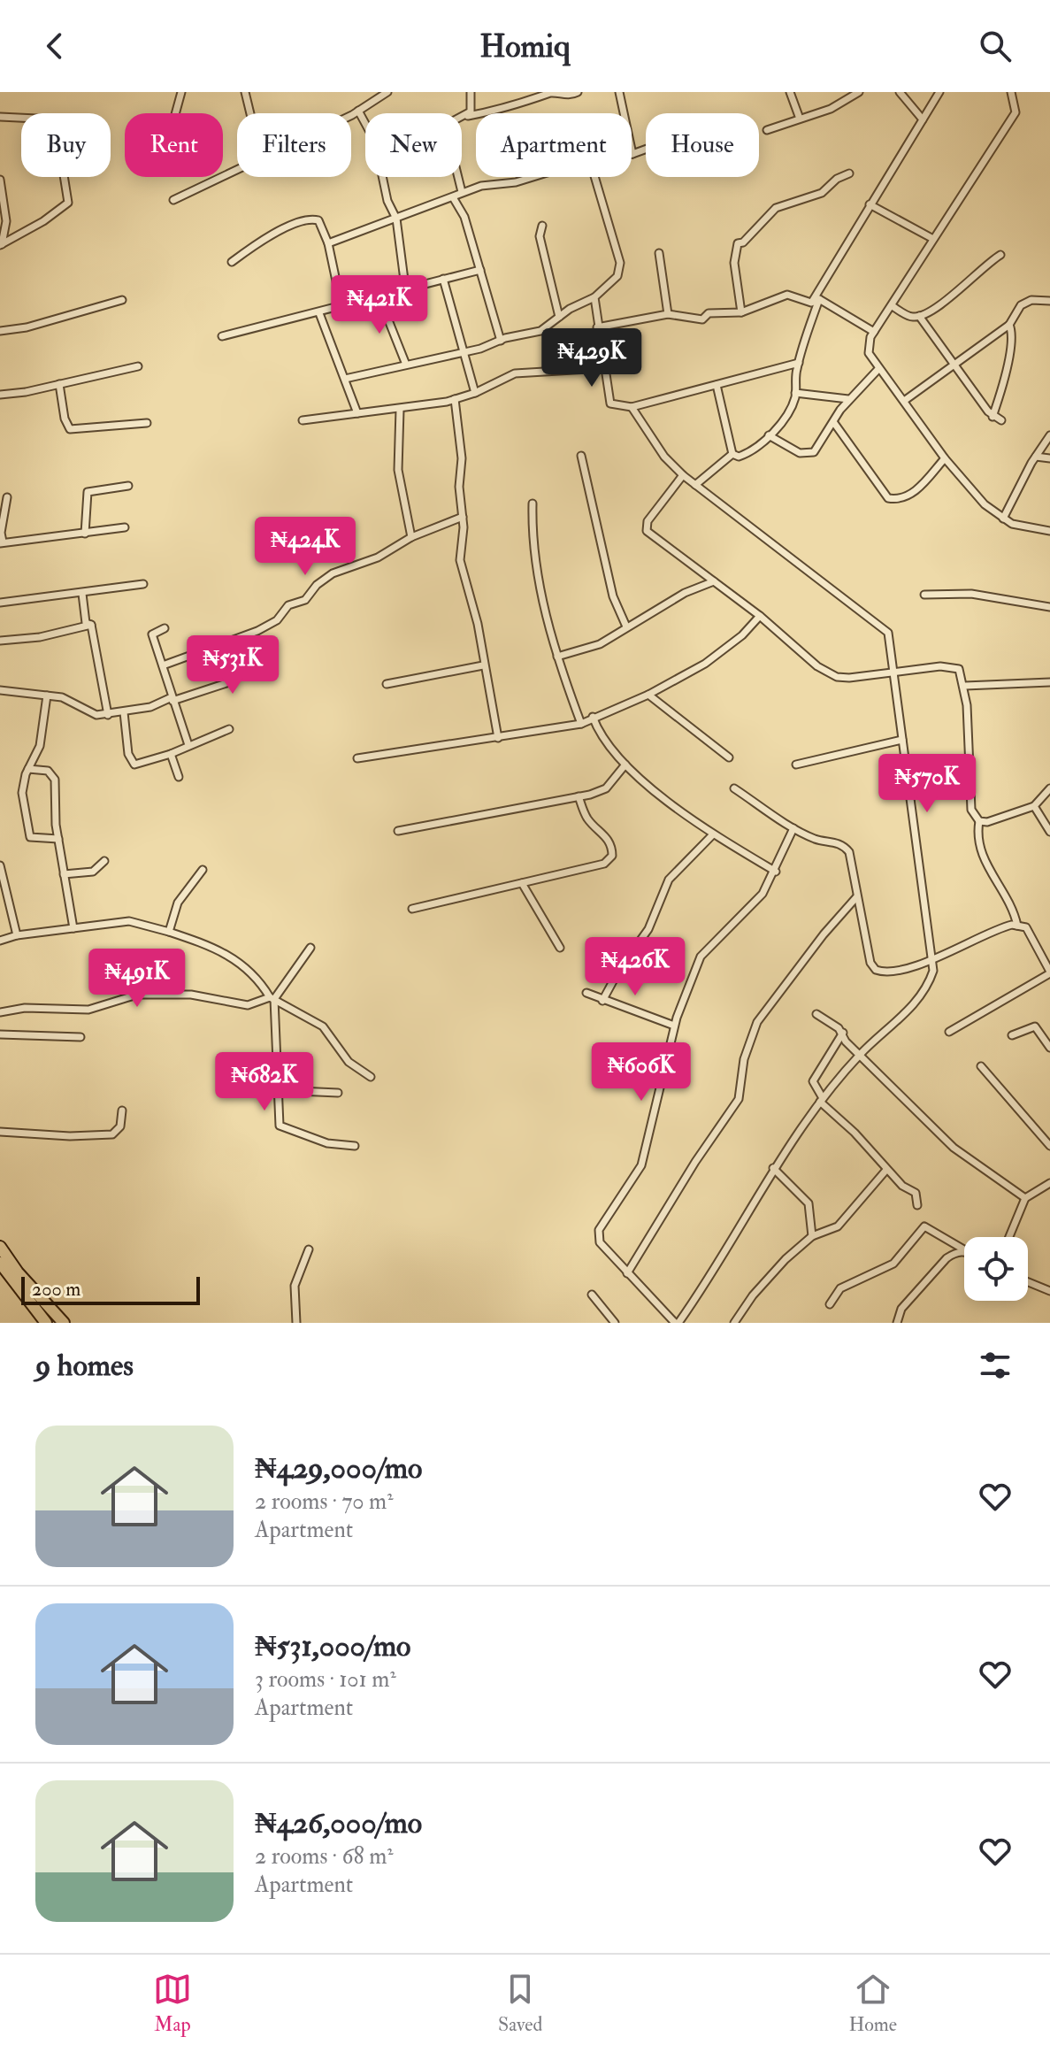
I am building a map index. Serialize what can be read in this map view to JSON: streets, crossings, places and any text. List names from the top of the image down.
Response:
{
  "scale_bar": "200 m",
  "page": {
    "header": "Homiq",
    "chip": [
      "Buy",
      "Rent",
      "Filters",
      "New",
      "Apartment",
      "House"
    ],
    "price": [
      "₦421K",
      "₦429K",
      "₦424K",
      "₦531K",
      "₦570K",
      "₦426K",
      "₦491K",
      "₦606K",
      "₦682K"
    ],
    "scale": "200 m",
    "heading": "9 homes",
    "list": [
      {
        "name": "₦429,000/mo",
        "note": "2 rooms · 70 m² · Apartment"
      },
      {
        "name": "₦531,000/mo",
        "note": "3 rooms · 101 m² · Apartment"
      },
      {
        "name": "₦426,000/mo",
        "note": "2 rooms · 68 m² · Apartment"
      }
    ],
    "tabs": ["Map", "Saved", "Home"]
  }
}
